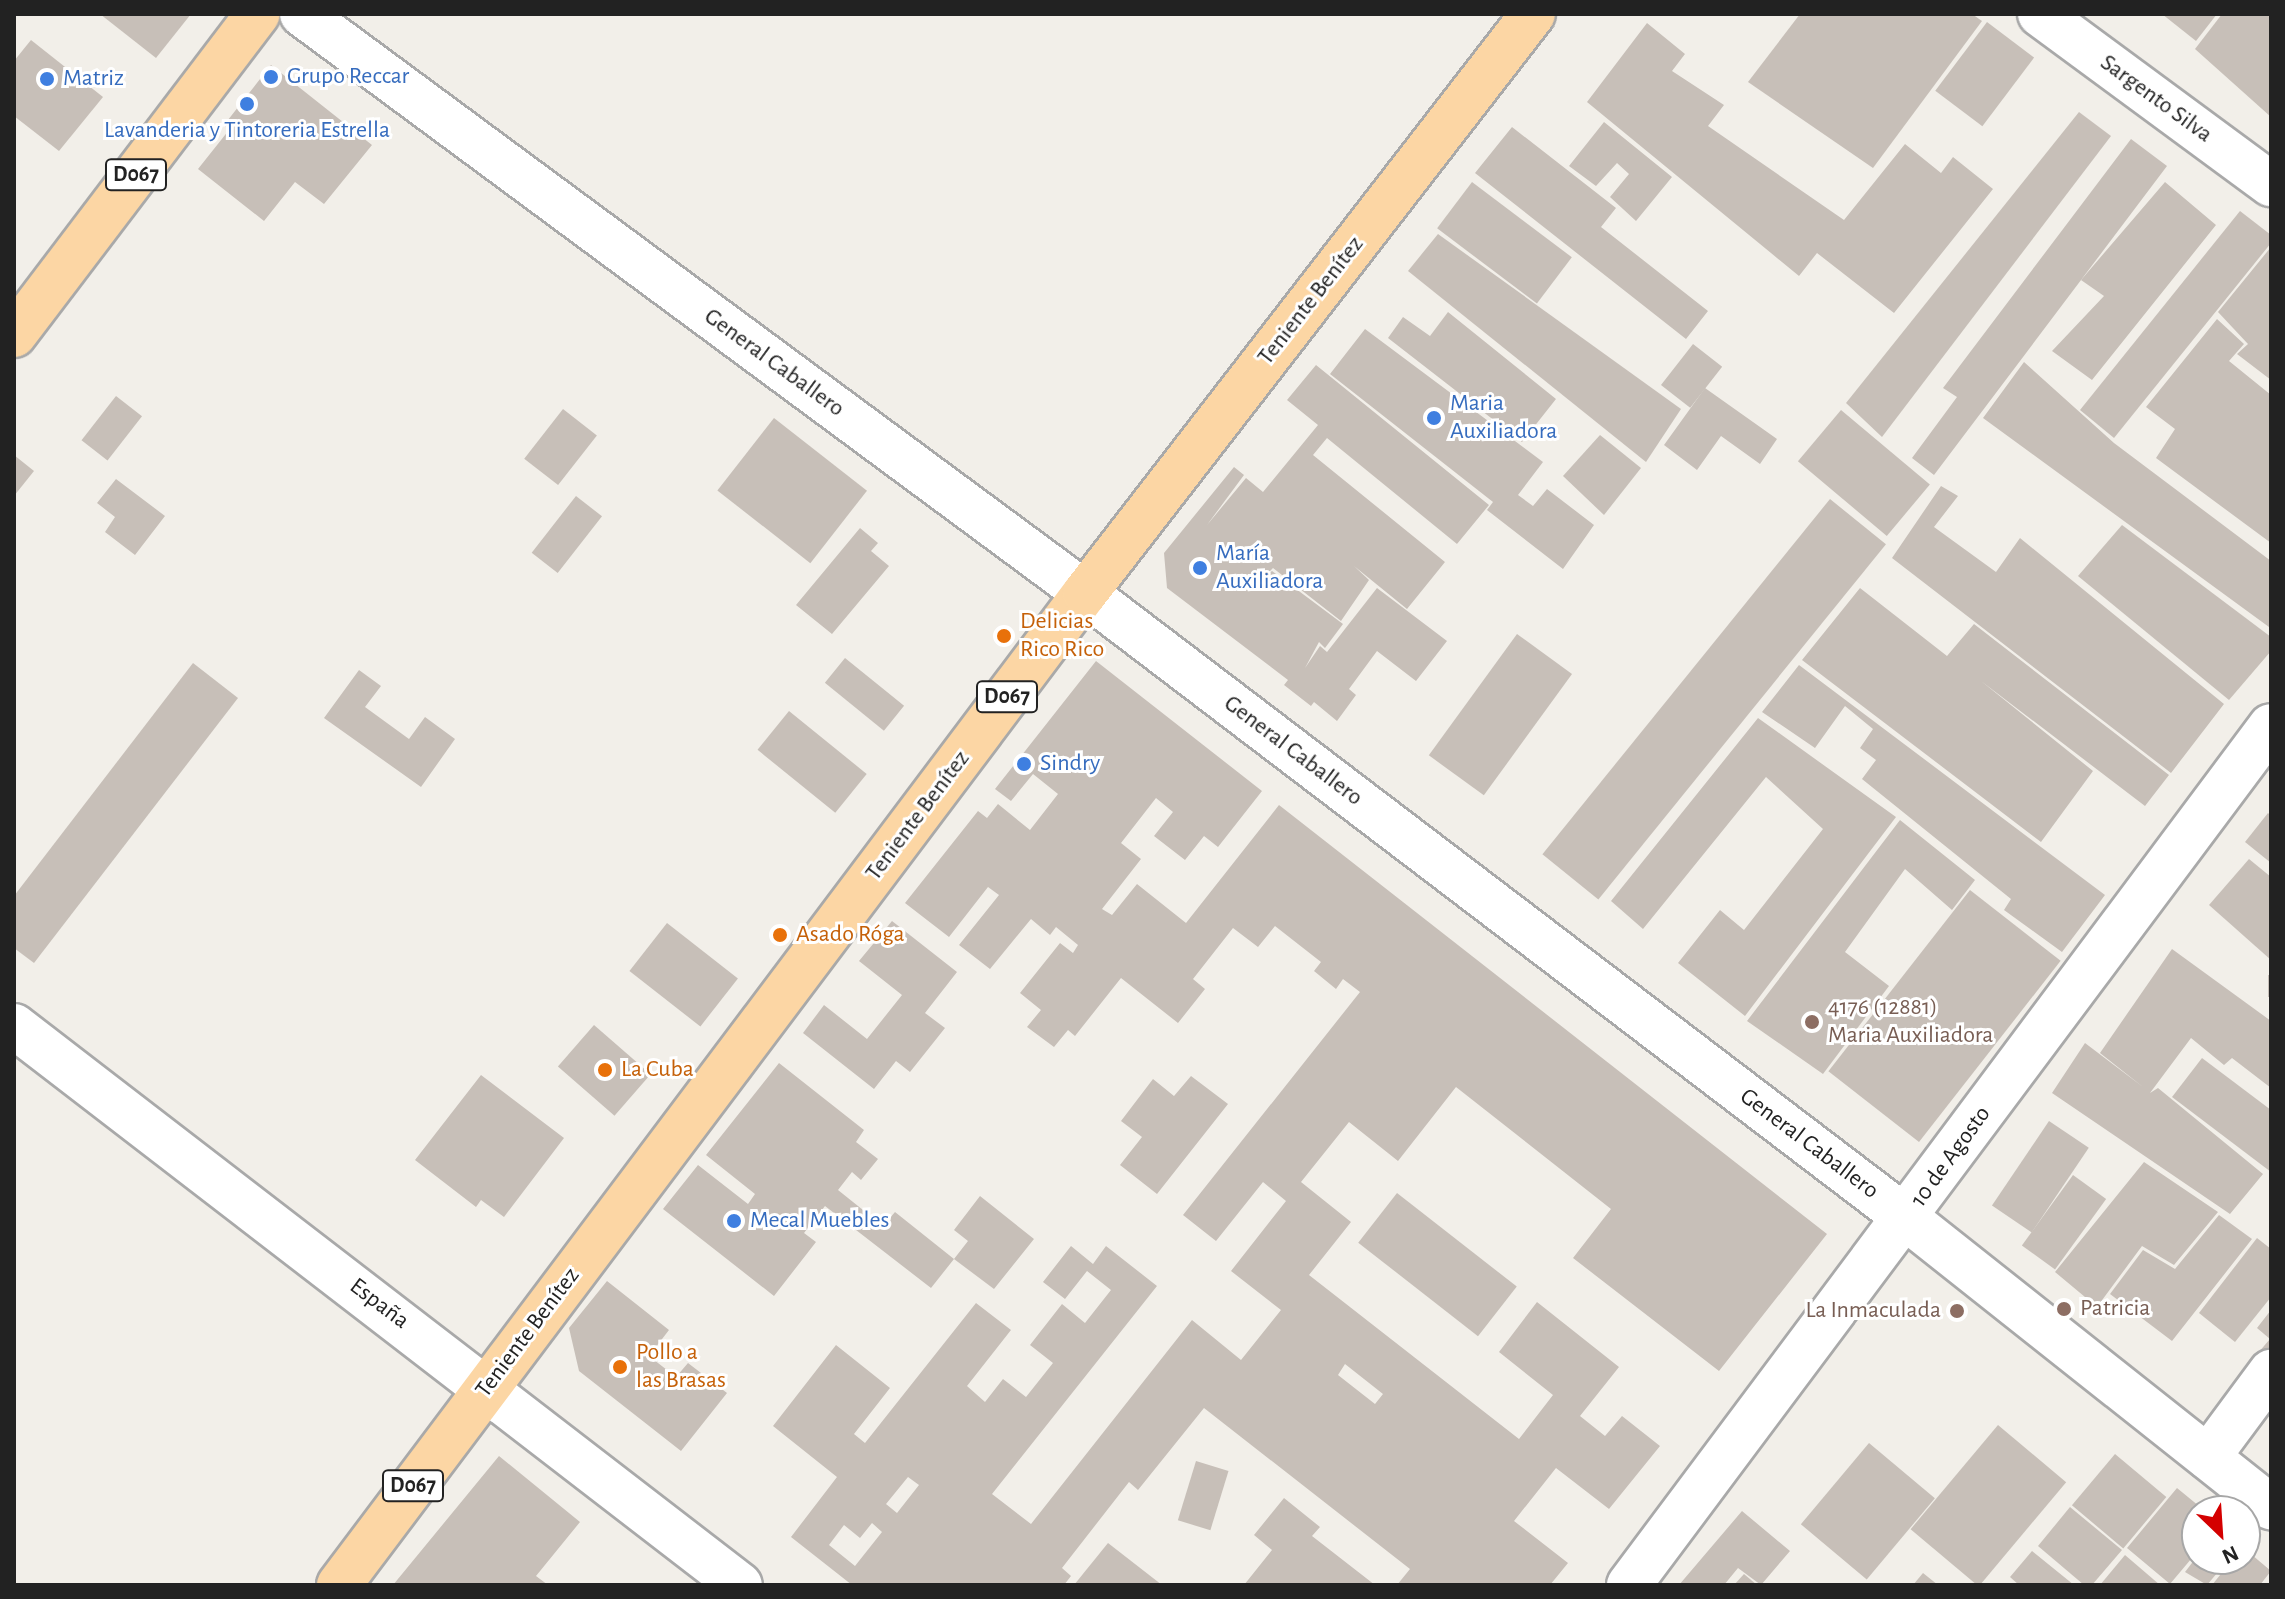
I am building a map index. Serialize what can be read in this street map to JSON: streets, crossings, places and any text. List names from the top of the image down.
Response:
{
  "streets": {
    "main road": ["D067", "Teniente Benítez"],
    "street": [
      "Sargento Silva",
      "General Caballero",
      "10 de Agosto",
      "España"
    ]
  },
  "crossings": [
    ["Teniente Benítez", "General Caballero"],
    ["Teniente Benítez", "España"],
    ["General Caballero", "10 de Agosto"]
  ],
  "places": [
    "Grupo Reccar",
    "Matriz",
    "Lavanderia y Tintoreria Estrella",
    "Maria Auxiliadora",
    "María Auxiliadora",
    "Delicias Rico Rico",
    "Sindry",
    "Asado Róga",
    "4176 (12881) Maria Auxiliadora",
    "La Cuba",
    "Mecal Muebles",
    "Patricia",
    "La Inmaculada",
    "Pollo a las Brasas"
  ],
  "north": "bottom right"
}
